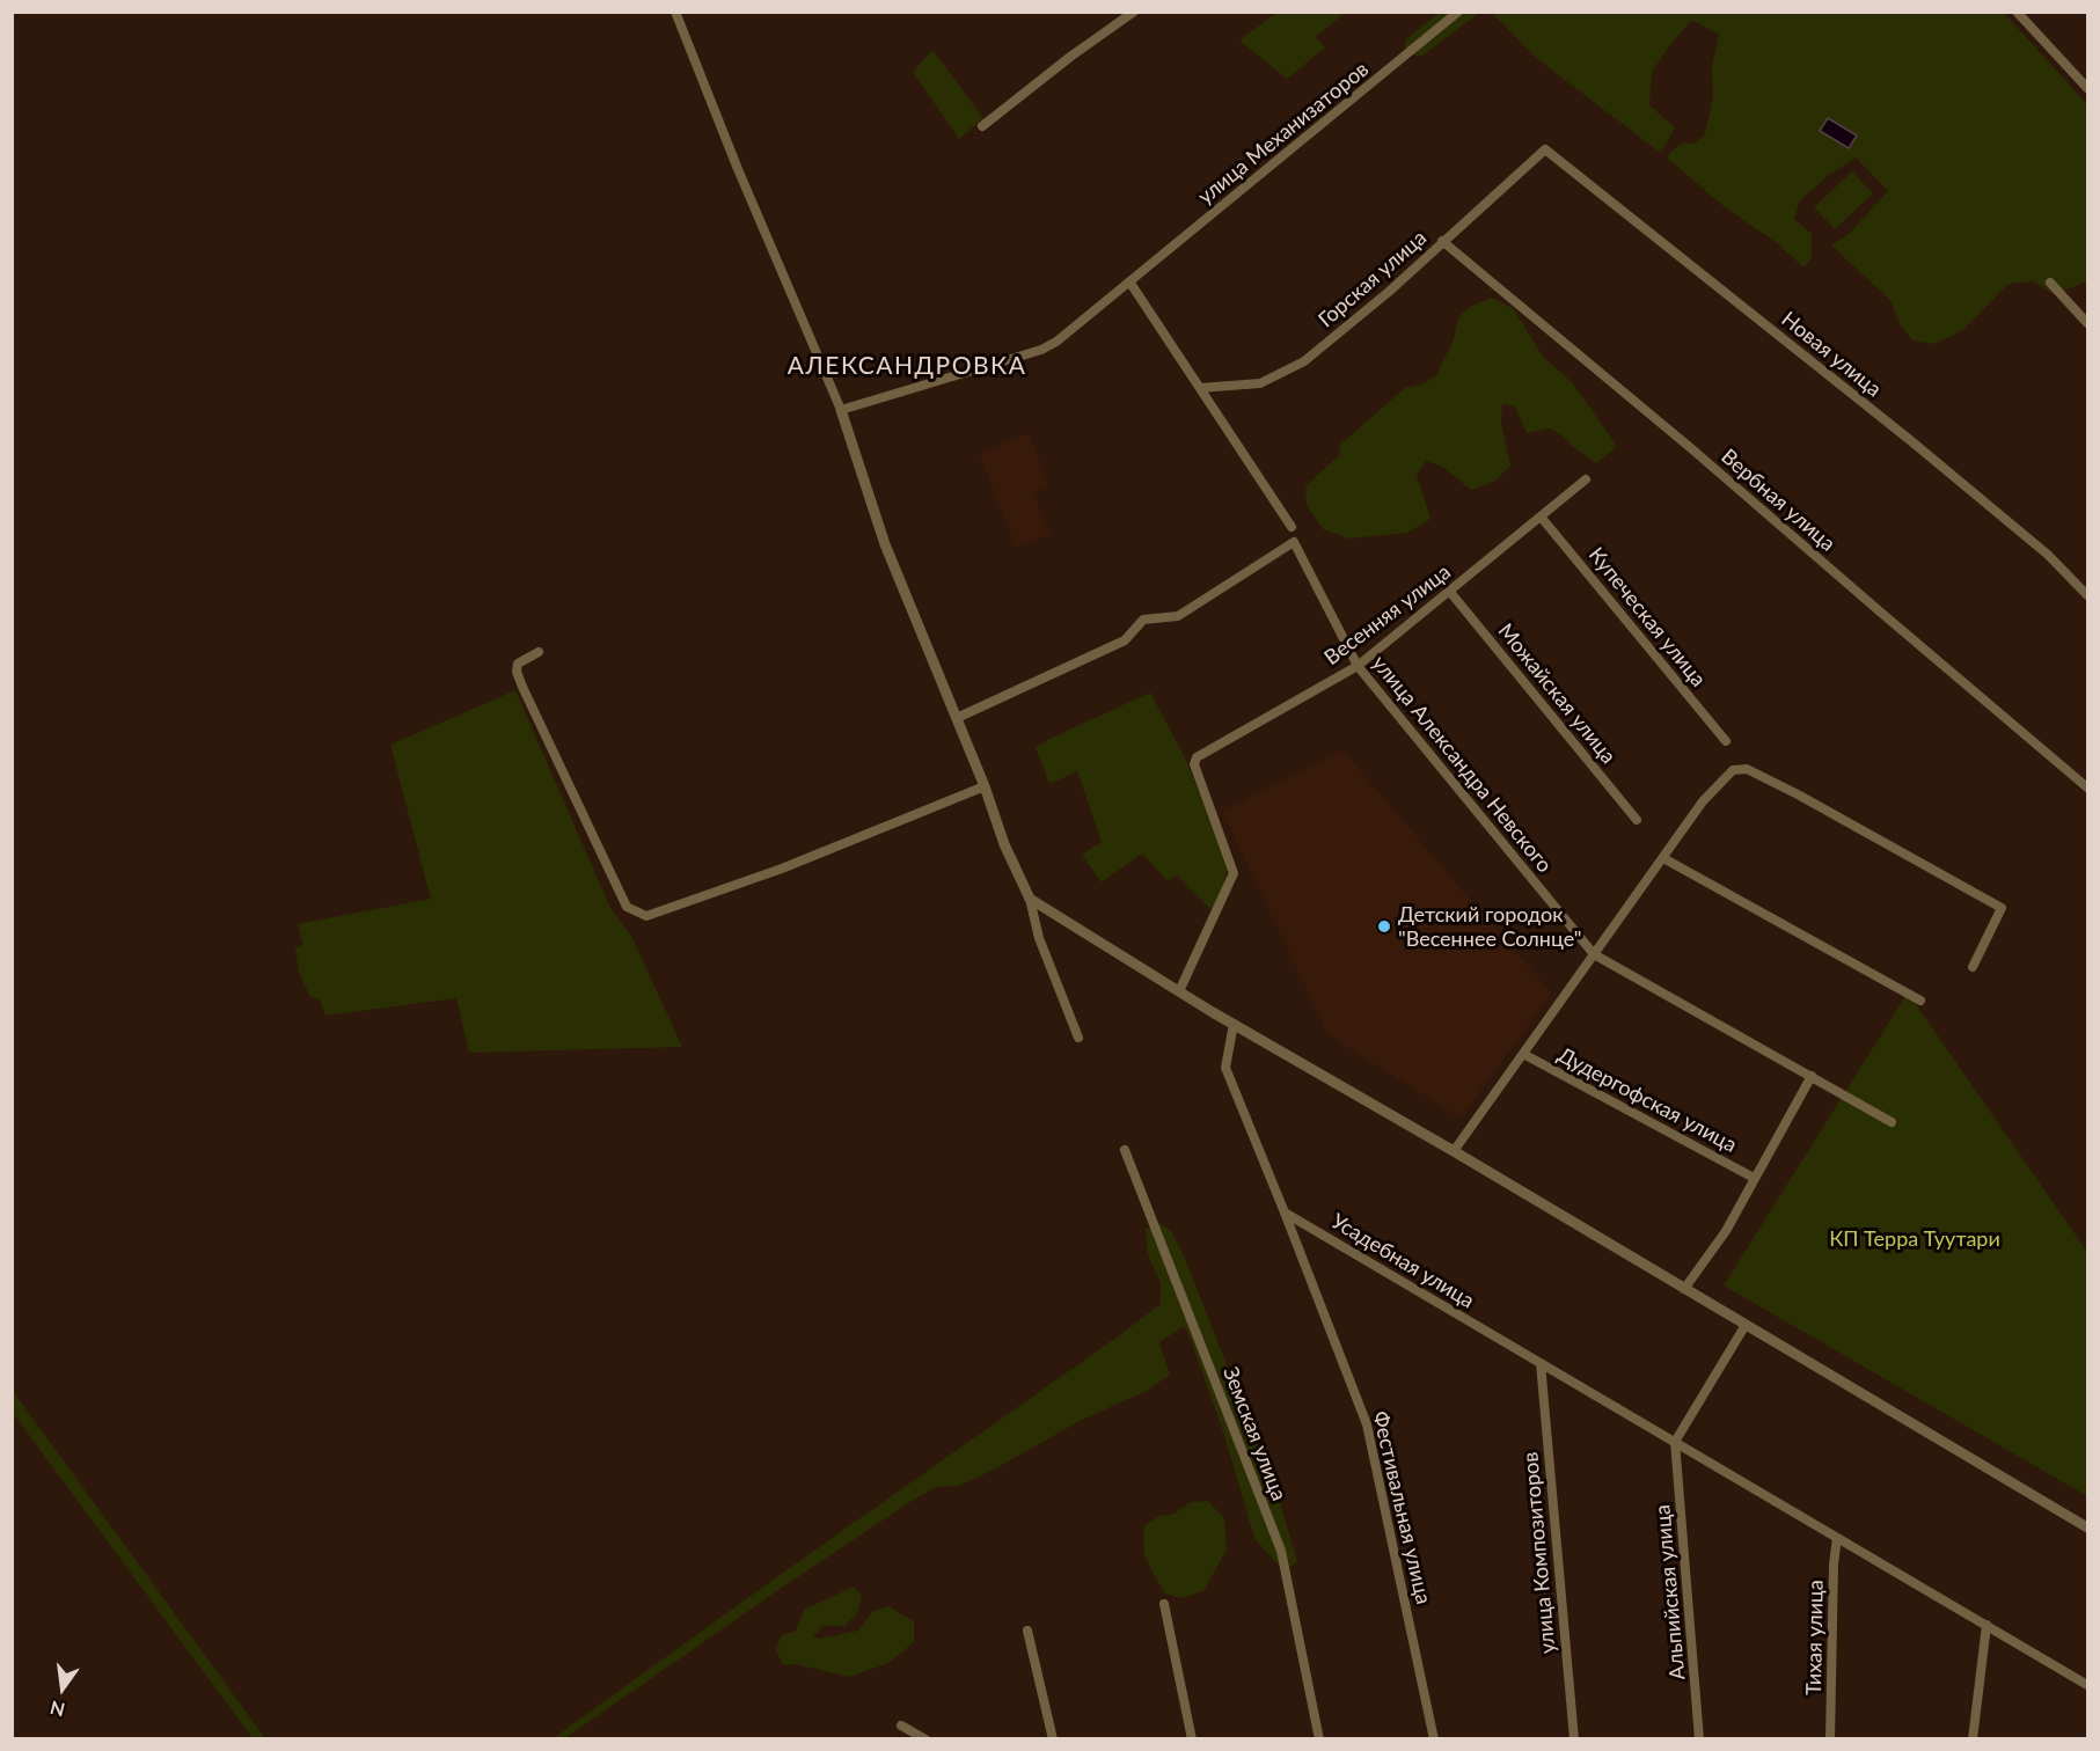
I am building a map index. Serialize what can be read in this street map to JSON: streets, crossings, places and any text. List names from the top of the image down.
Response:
{
  "streets": {
    "street": [
      "улица Механизаторов",
      "Горская улица",
      "Новая улица",
      "Вербная улица",
      "Весенняя улица",
      "Купеческая улица",
      "Можайская улица",
      "улица Александра Невского",
      "Дудергофская улица",
      "Усадебная улица",
      "Земская улица",
      "Фестивальная улица",
      "улица Композиторов",
      "Альпийская улица",
      "Тихая улица"
    ]
  },
  "crossings": [
    ["Горская улица", "Новая улица"],
    ["Горская улица", "Вербная улица"],
    ["Весенняя улица", "Купеческая улица"],
    ["Весенняя улица", "Можайская улица"],
    ["Весенняя улица", "улица Александра Невского"],
    ["Усадебная улица", "Фестивальная улица"],
    ["Усадебная улица", "улица Композиторов"],
    ["Усадебная улица", "Альпийская улица"],
    ["Усадебная улица", "Тихая улица"]
  ],
  "districts": ["АЛЕКСАНДРОВКА"],
  "parks": ["КП Терра Туутари"],
  "places": ["Детский городок \"Весеннее Солнце\""],
  "north": "bottom"
}
